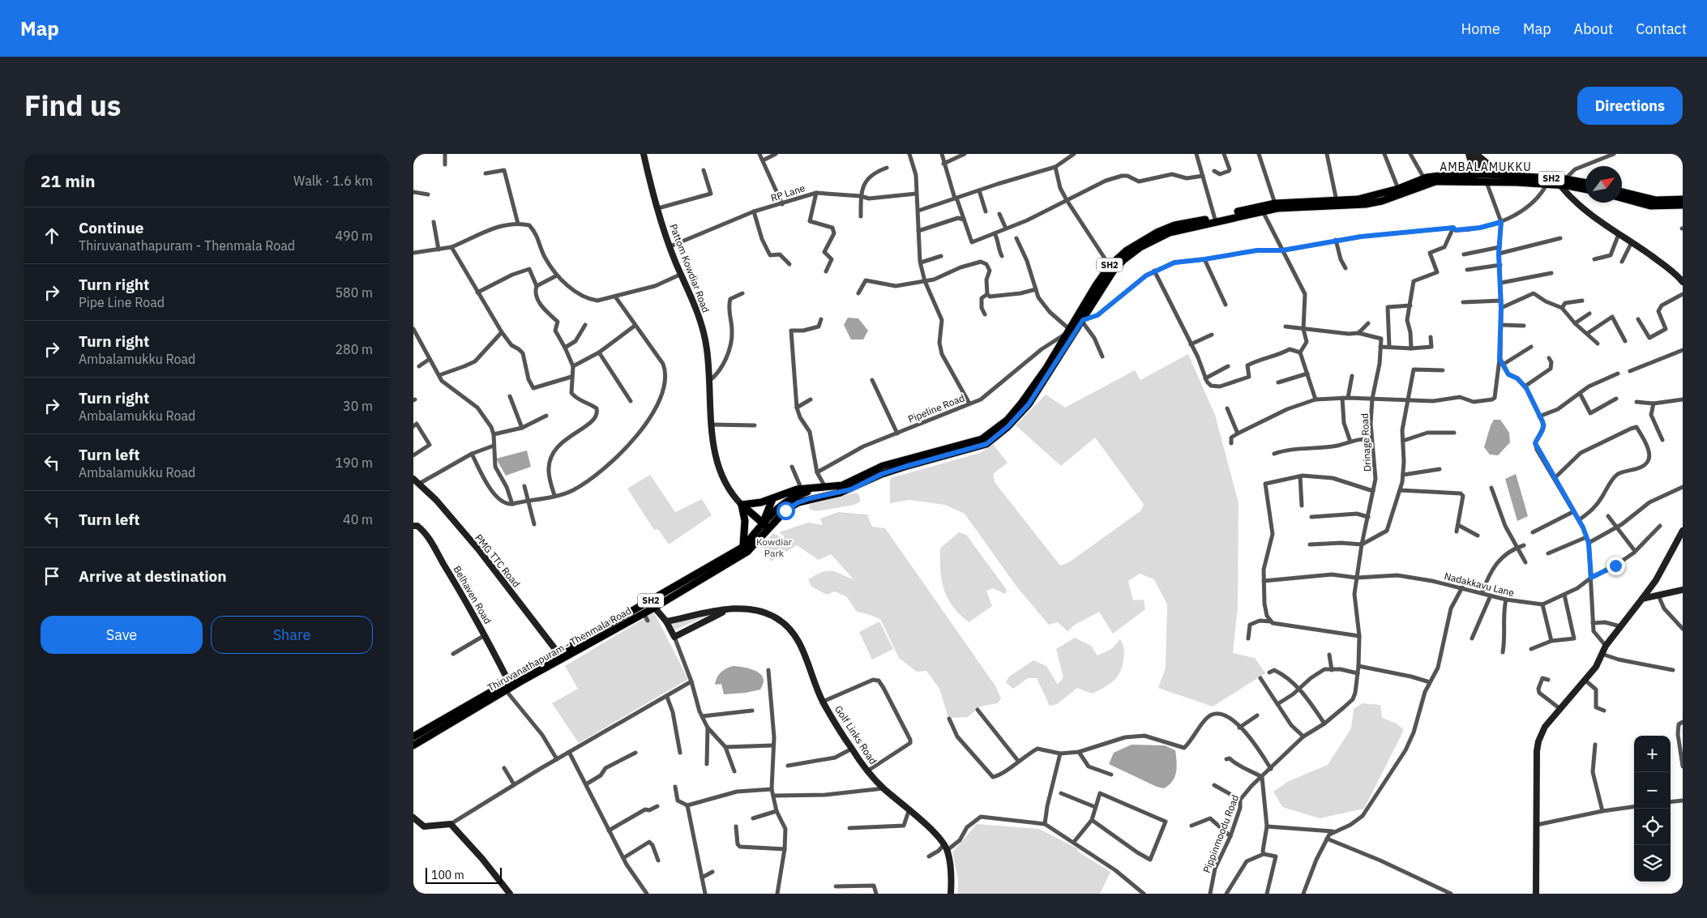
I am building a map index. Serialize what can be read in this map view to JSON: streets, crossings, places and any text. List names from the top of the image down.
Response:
{
  "streets": {
    "main road": ["SH2", "Thiruvanathapuram - Thenmala Road"],
    "street": [
      "RP Lane",
      "Pattom Kowdiar Road",
      "Pipeline Road",
      "Drinage Road",
      "PMG TTC Road",
      "Nadakkavu Lane",
      "Belhaven Road",
      "Golf Links Road",
      "Pippinmoodu Road"
    ]
  },
  "crossings": [
    ["SH2", "Pipeline Road"],
    ["SH2", "PMG TTC Road"],
    ["SH2", "Belhaven Road"],
    ["SH2", "Thiruvanathapuram - Thenmala Road"],
    ["RP Lane", "Pattom Kowdiar Road"],
    ["Pipeline Road", "Thiruvanathapuram - Thenmala Road"],
    ["Drinage Road", "Nadakkavu Lane"],
    ["Drinage Road", "Pippinmoodu Road"],
    ["PMG TTC Road", "Thiruvanathapuram - Thenmala Road"],
    ["Nadakkavu Lane", "Pippinmoodu Road"]
  ],
  "districts": ["AMBALAMUKKU"],
  "parks": ["Kowdiar Park"],
  "scale_bar": "100 m",
  "north": "top right",
  "page": {
    "header": "Map",
    "nav": [
      "Home",
      "Map",
      "About",
      "Contact"
    ],
    "title": "Find us",
    "buttons": [
      "Directions",
      ["Save", "Share"]
    ],
    "heading": ["21 min", "Walk · 1.6 km"],
    "list": [
      ["Continue", "Thiruvanathapuram - Thenmala Road", "490 m"],
      ["Turn right", "Pipe Line Road", "580 m"],
      ["Turn right", "Ambalamukku Road", "280 m"],
      ["Turn right", "Ambalamukku Road", "30 m"],
      ["Turn left", "Ambalamukku Road", "190 m"],
      ["Turn left", "40 m"],
      "Arrive at destination"
    ],
    "map_buttons": ["+", "−"],
    "scale": "100 m"
  }
}
